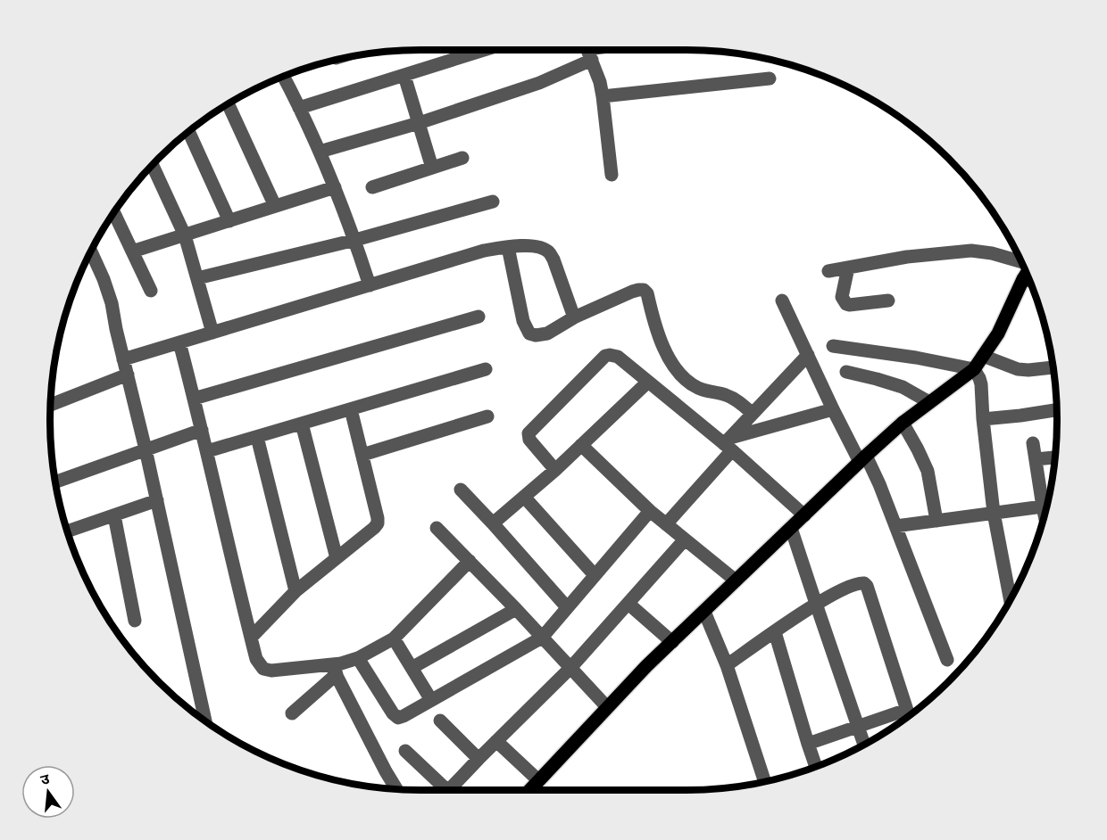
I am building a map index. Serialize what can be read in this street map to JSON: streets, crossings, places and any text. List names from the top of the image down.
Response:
{
  "north": "top"
}
